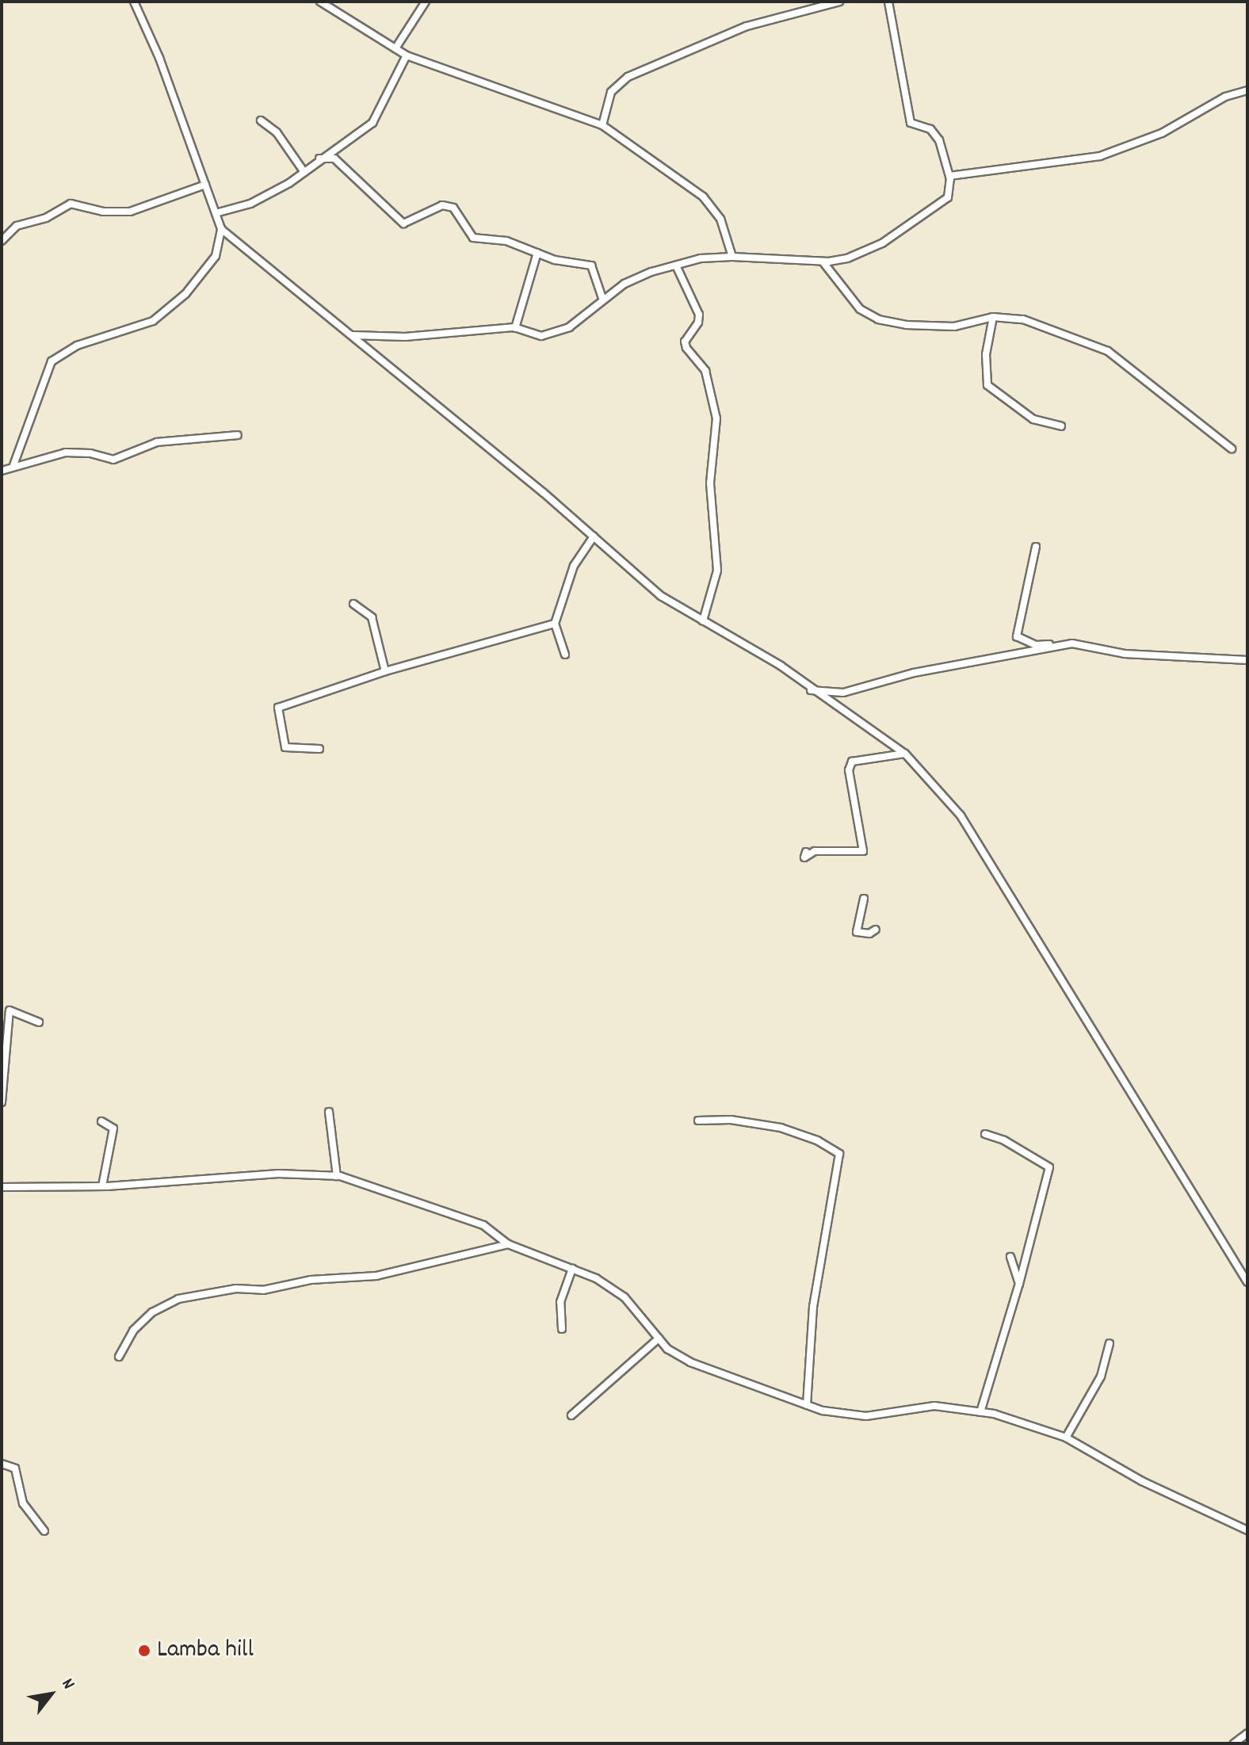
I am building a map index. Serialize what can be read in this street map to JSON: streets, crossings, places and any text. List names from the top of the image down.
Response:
{
  "places": ["Lamba hill"],
  "north": "top right"
}
